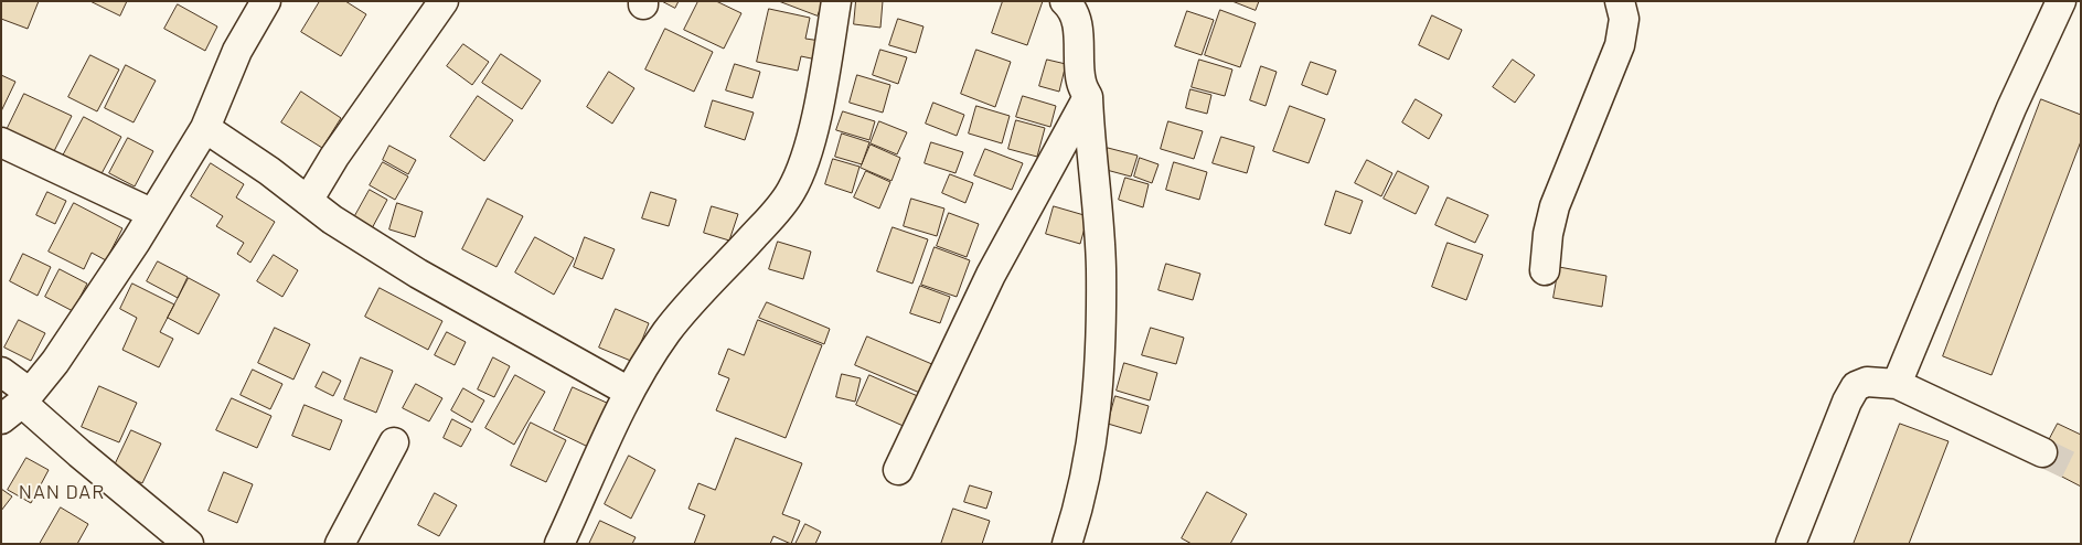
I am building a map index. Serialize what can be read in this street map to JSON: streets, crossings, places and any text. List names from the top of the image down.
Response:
{
  "districts": ["NAN DAR"]
}
